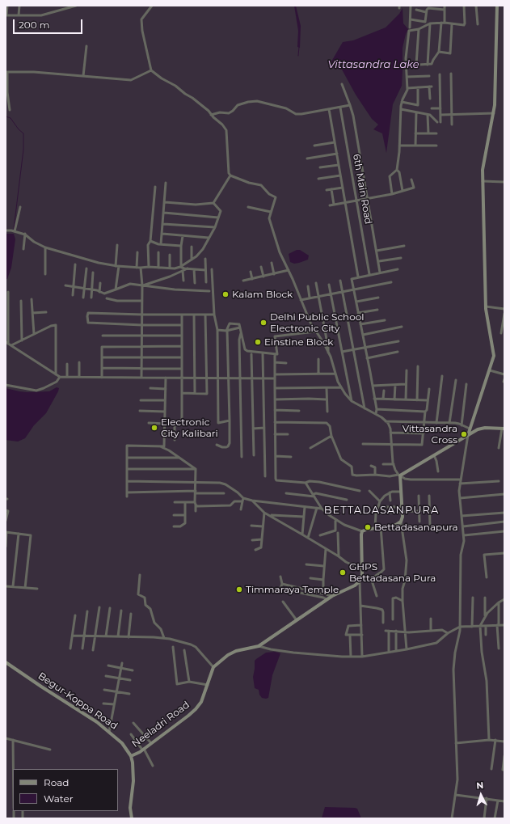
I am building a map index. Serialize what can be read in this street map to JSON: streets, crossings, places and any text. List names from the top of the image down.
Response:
{
  "streets": {
    "main road": ["Begur-Koppa Road", "Neeladri Road"],
    "street": ["6th Main Road"]
  },
  "crossings": [
    ["Begur-Koppa Road", "Neeladri Road"]
  ],
  "districts": ["BETTADASANPURA"],
  "water": ["Vittasandra Lake"],
  "places": [
    "Kalam Block",
    "Delhi Public School Electronic City",
    "Einstine Block",
    "Electronic City Kalibari",
    "Vittasandra Cross",
    "Bettadasanapura",
    "GHPS Bettadasana Pura",
    "Timmaraya Temple"
  ],
  "legend": ["Road", "Water"],
  "scale_bar": "200 m",
  "north": "top"
}
